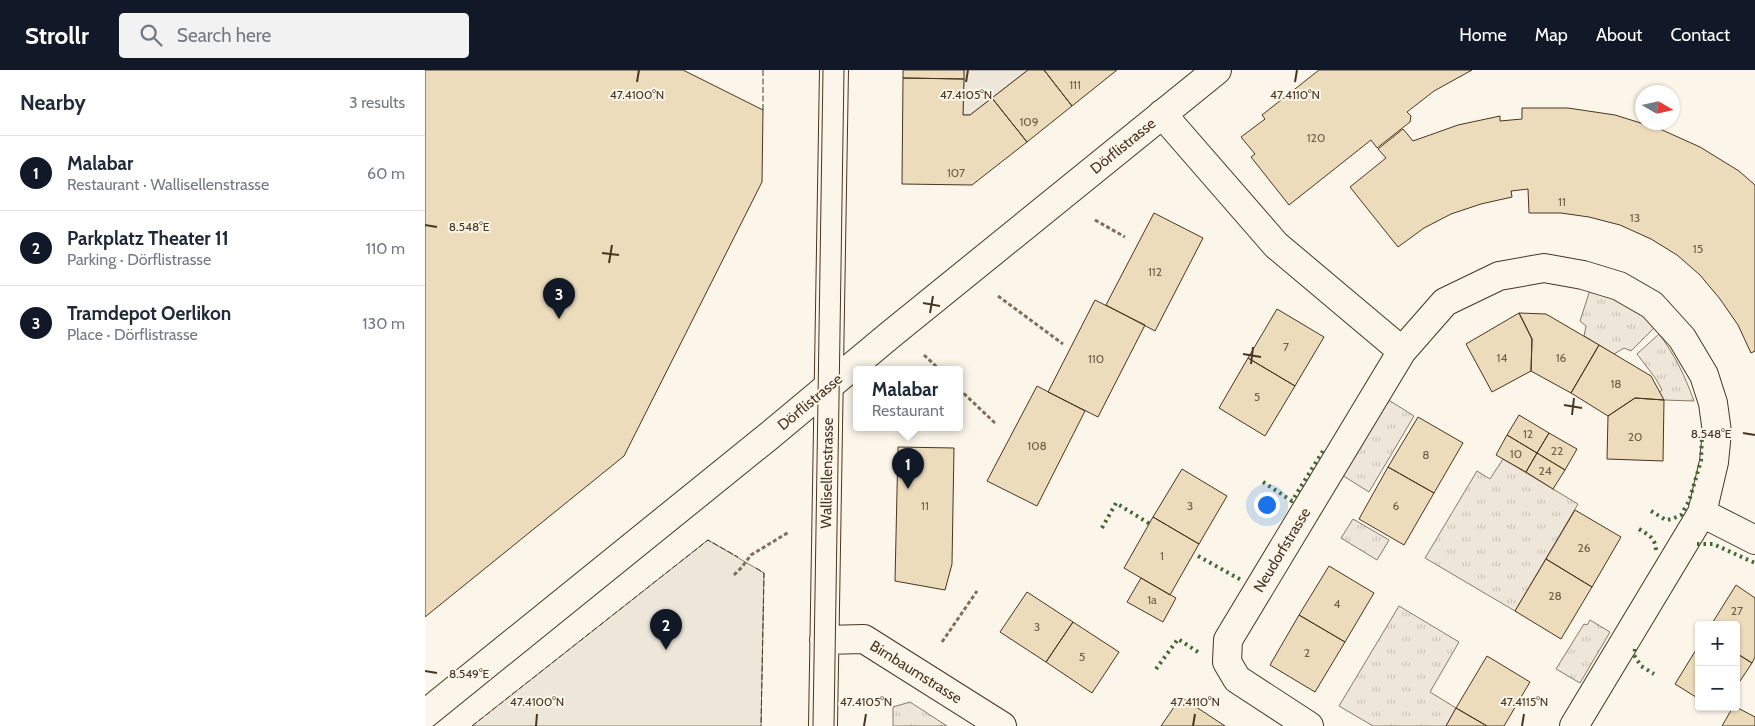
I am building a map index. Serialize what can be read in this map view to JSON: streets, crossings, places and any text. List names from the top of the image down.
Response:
{
  "streets": {
    "street": [
      "Dörflistrasse",
      "Wallisellenstrasse",
      "Neudorfstrasse",
      "Birnbaumstrasse"
    ]
  },
  "crossings": [
    ["Dörflistrasse", "Wallisellenstrasse"],
    ["Wallisellenstrasse", "Birnbaumstrasse"]
  ],
  "house_numbers": [
    "111",
    "109",
    "120",
    "107",
    "11",
    "13",
    "15",
    "112",
    "7",
    "14",
    "16",
    "110",
    "18",
    "5",
    "12",
    "20",
    "108",
    "22",
    "10",
    "8",
    "24",
    "11",
    "3",
    "6",
    "26",
    "1",
    "28",
    "1a",
    "4",
    "27",
    "3",
    "2",
    "5"
  ],
  "north": "right",
  "page": {
    "header": "Strollr",
    "search": "Search here",
    "nav": [
      "Home",
      "Map",
      "About",
      "Contact"
    ],
    "heading": ["Nearby", "3 results"],
    "list": [
      {
        "mark": "1",
        "name": "Malabar",
        "note": "Restaurant · Wallisellenstrasse",
        "value": "60 m"
      },
      {
        "mark": "2",
        "name": "Parkplatz Theater 11",
        "note": "Parking · Dörflistrasse",
        "value": "110 m"
      },
      {
        "mark": "3",
        "name": "Tramdepot Oerlikon",
        "note": "Place · Dörflistrasse",
        "value": "130 m"
      }
    ],
    "pins": ["3", "1", "2"],
    "popup": ["Malabar", "Restaurant"],
    "map_buttons": ["+", "−"]
  },
  "coordinates": [
    "47.4100°N",
    "47.4105°N",
    "47.4110°N",
    "8.548°E",
    "8.549°E",
    "47.4115°N"
  ]
}
